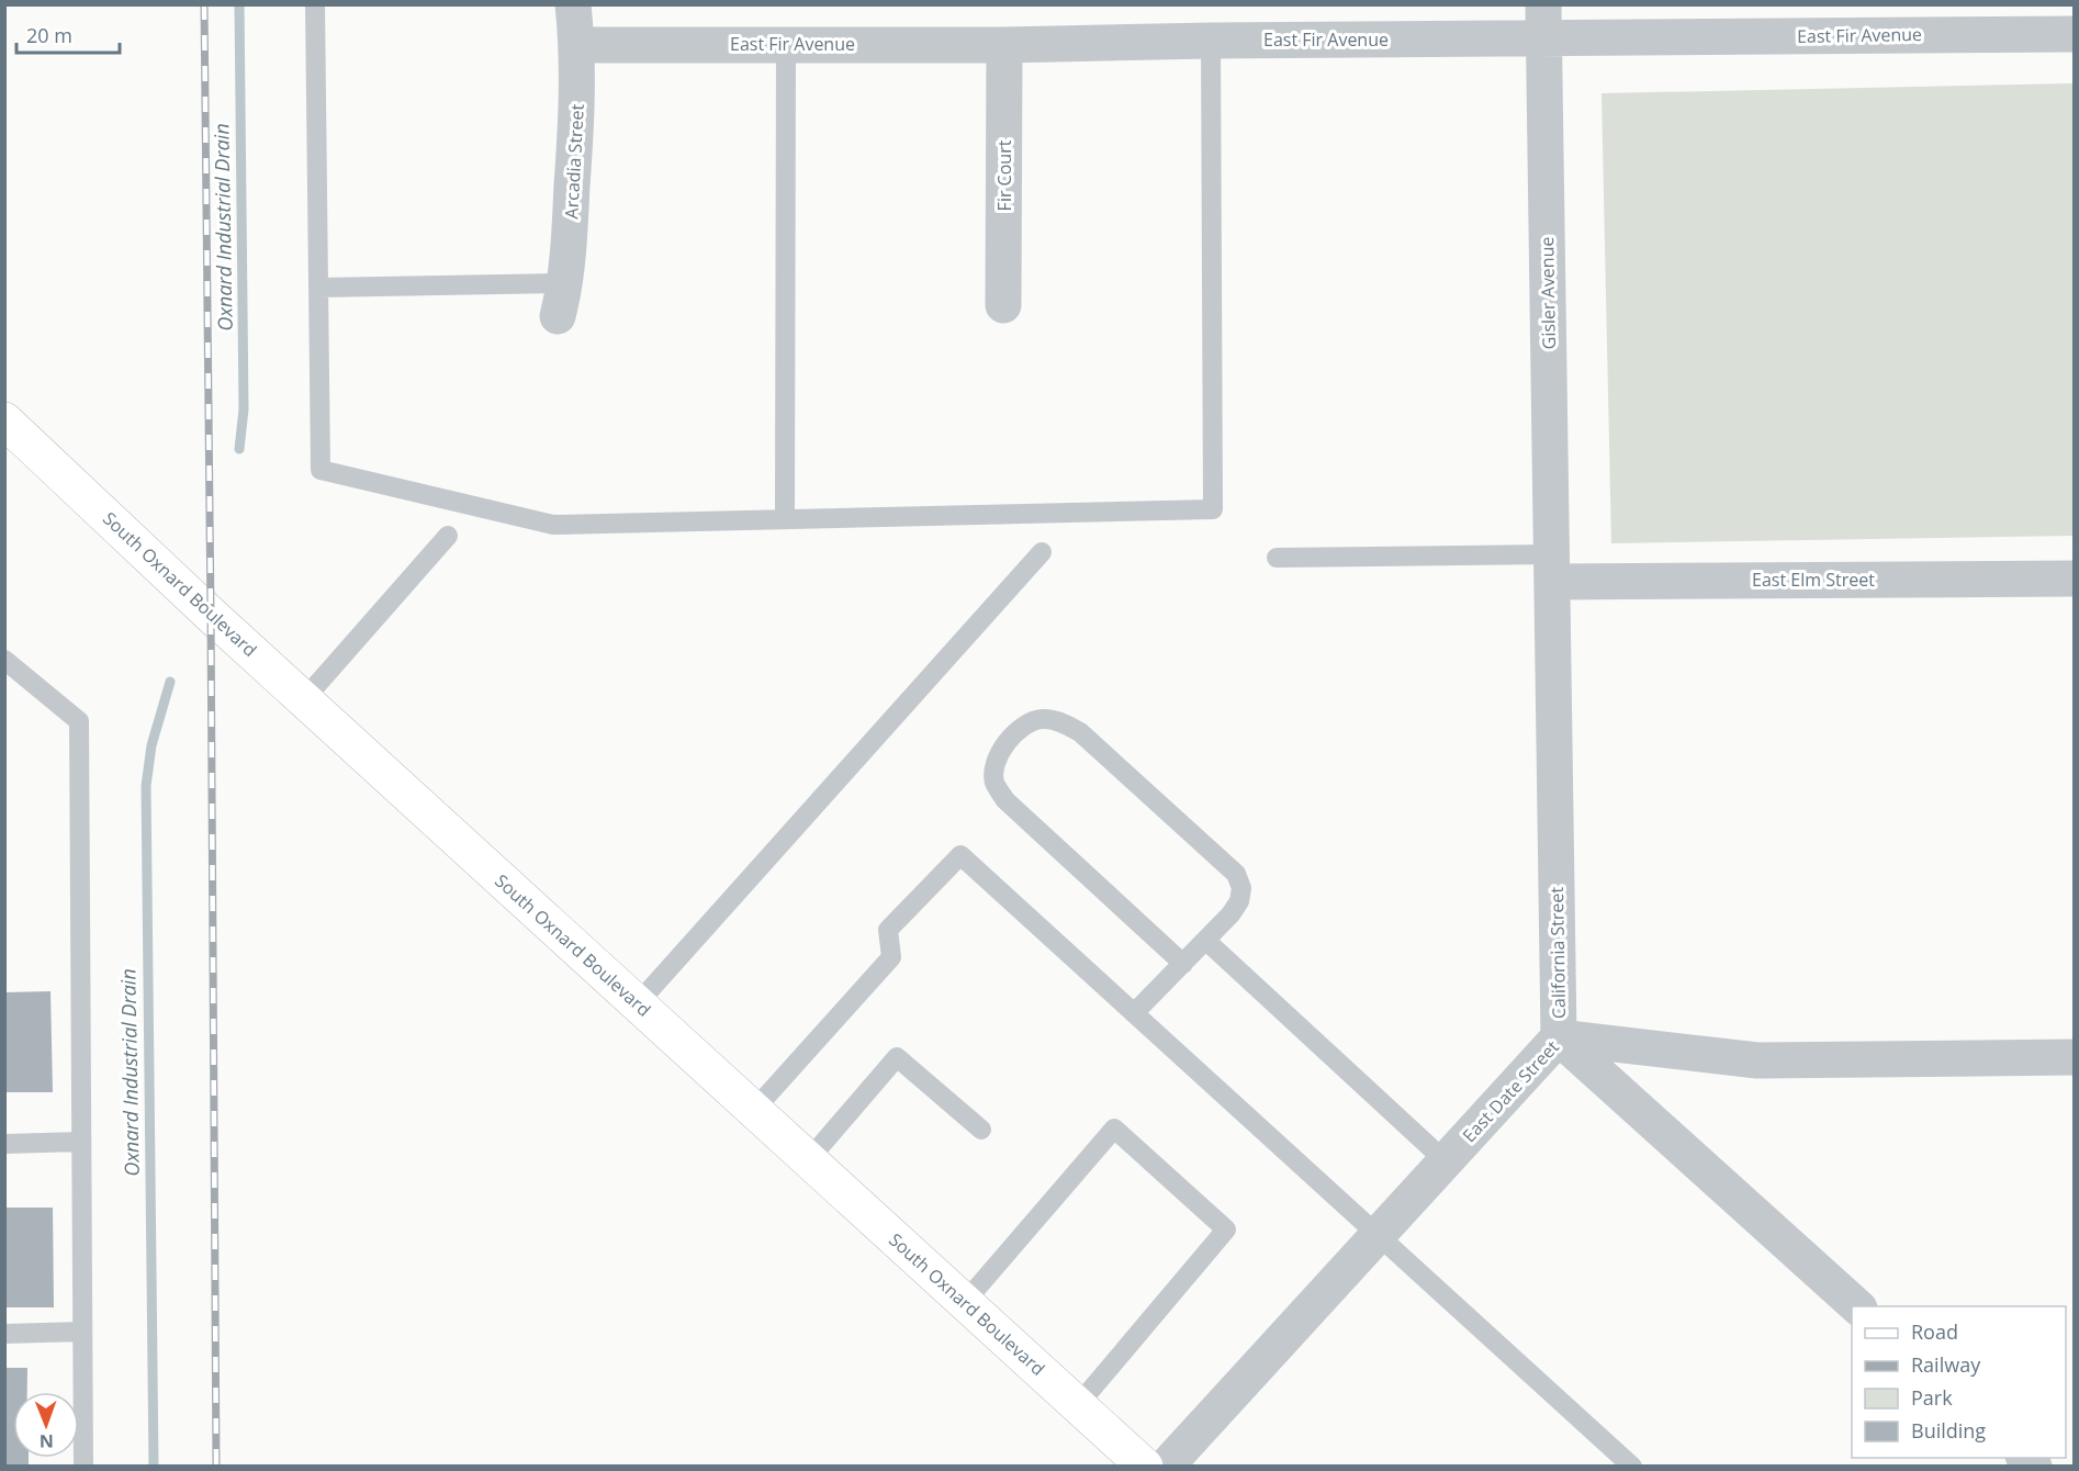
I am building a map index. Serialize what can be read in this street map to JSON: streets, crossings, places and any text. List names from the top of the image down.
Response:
{
  "streets": {
    "main road": ["South Oxnard Boulevard"],
    "street": [
      "East Fir Avenue",
      "Arcadia Street",
      "Fir Court",
      "Gisler Avenue",
      "East Elm Street",
      "California Street",
      "East Date Street"
    ]
  },
  "crossings": [
    ["East Fir Avenue", "Arcadia Street"],
    ["East Fir Avenue", "Fir Court"],
    ["East Fir Avenue", "Gisler Avenue"],
    ["Gisler Avenue", "East Elm Street"],
    ["Gisler Avenue", "California Street"],
    ["East Elm Street", "California Street"],
    ["California Street", "East Date Street"]
  ],
  "water": ["Oxnard Industrial Drain"],
  "legend": [
    "Road",
    "Railway",
    "Park",
    "Building"
  ],
  "scale_bar": "20 m",
  "north": "bottom"
}
